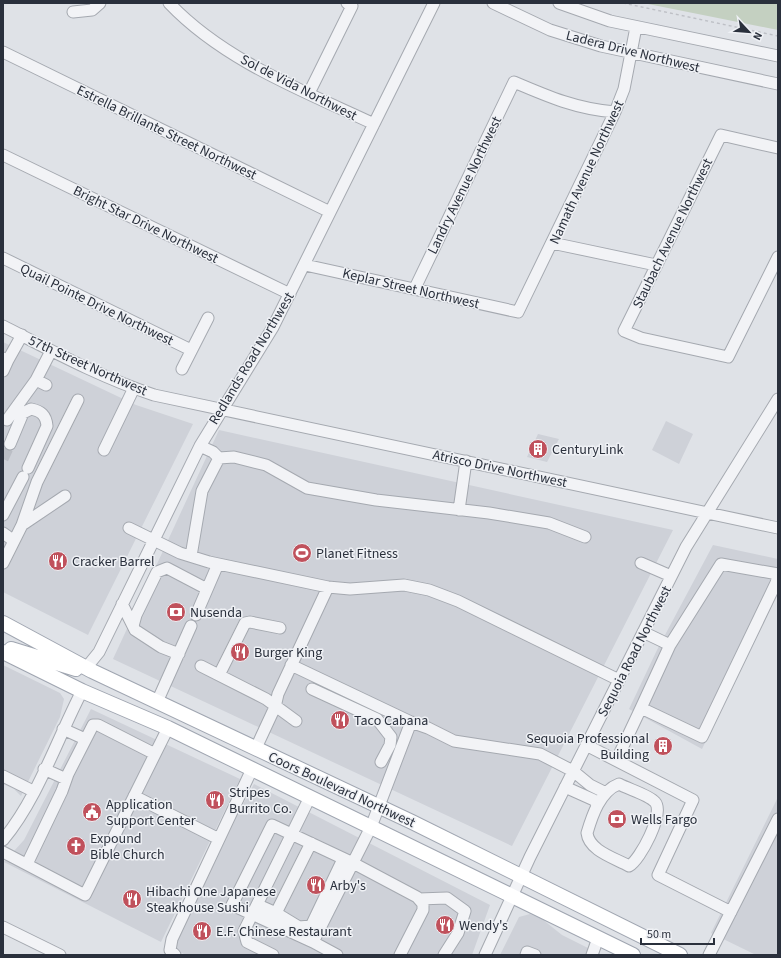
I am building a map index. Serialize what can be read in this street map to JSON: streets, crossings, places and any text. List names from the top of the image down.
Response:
{
  "streets": {
    "main road": ["Coors Boulevard Northwest"],
    "street": [
      "Ladera Drive Northwest",
      "Sol de Vida Northwest",
      "Estrella Brillante Street Northwest",
      "Namath Avenue Northwest",
      "Landry Avenue Northwest",
      "Bright Star Drive Northwest",
      "Staubach Avenue Northwest",
      "Keplar Street Northwest",
      "Quail Pointe Drive Northwest",
      "Redlands Road Northwest",
      "57th Street Northwest",
      "Atrisco Drive Northwest",
      "Sequoia Road Northwest"
    ]
  },
  "crossings": [
    ["Ladera Drive Northwest", "Namath Avenue Northwest"],
    ["Sol de Vida Northwest", "Redlands Road Northwest"],
    ["Estrella Brillante Street Northwest", "Redlands Road Northwest"],
    ["Namath Avenue Northwest", "Landry Avenue Northwest"],
    ["Namath Avenue Northwest", "Keplar Street Northwest"],
    ["Landry Avenue Northwest", "Keplar Street Northwest"],
    ["Bright Star Drive Northwest", "Redlands Road Northwest"],
    ["Keplar Street Northwest", "Redlands Road Northwest"],
    ["Redlands Road Northwest", "57th Street Northwest"],
    ["Redlands Road Northwest", "Atrisco Drive Northwest"],
    ["Redlands Road Northwest", "Coors Boulevard Northwest"],
    ["57th Street Northwest", "Atrisco Drive Northwest"],
    ["Atrisco Drive Northwest", "Sequoia Road Northwest"],
    ["Sequoia Road Northwest", "Coors Boulevard Northwest"]
  ],
  "places": {
    "building": ["CenturyLink", "Sequoia Professional Building"],
    "sports": ["Planet Fitness"],
    "restaurant": [
      "Cracker Barrel",
      "Burger King",
      "Taco Cabana",
      "Stripes Burrito Co.",
      "Arby's",
      "Hibachi One Japanese Steakhouse Sushi",
      "Wendy's",
      "E.F. Chinese Restaurant"
    ],
    "bank": ["Nusenda", "Wells Fargo"],
    "public building": ["Application Support Center"],
    "church": ["Expound Bible Church"]
  },
  "scale_bar": "50 m",
  "north": "bottom right"
}
